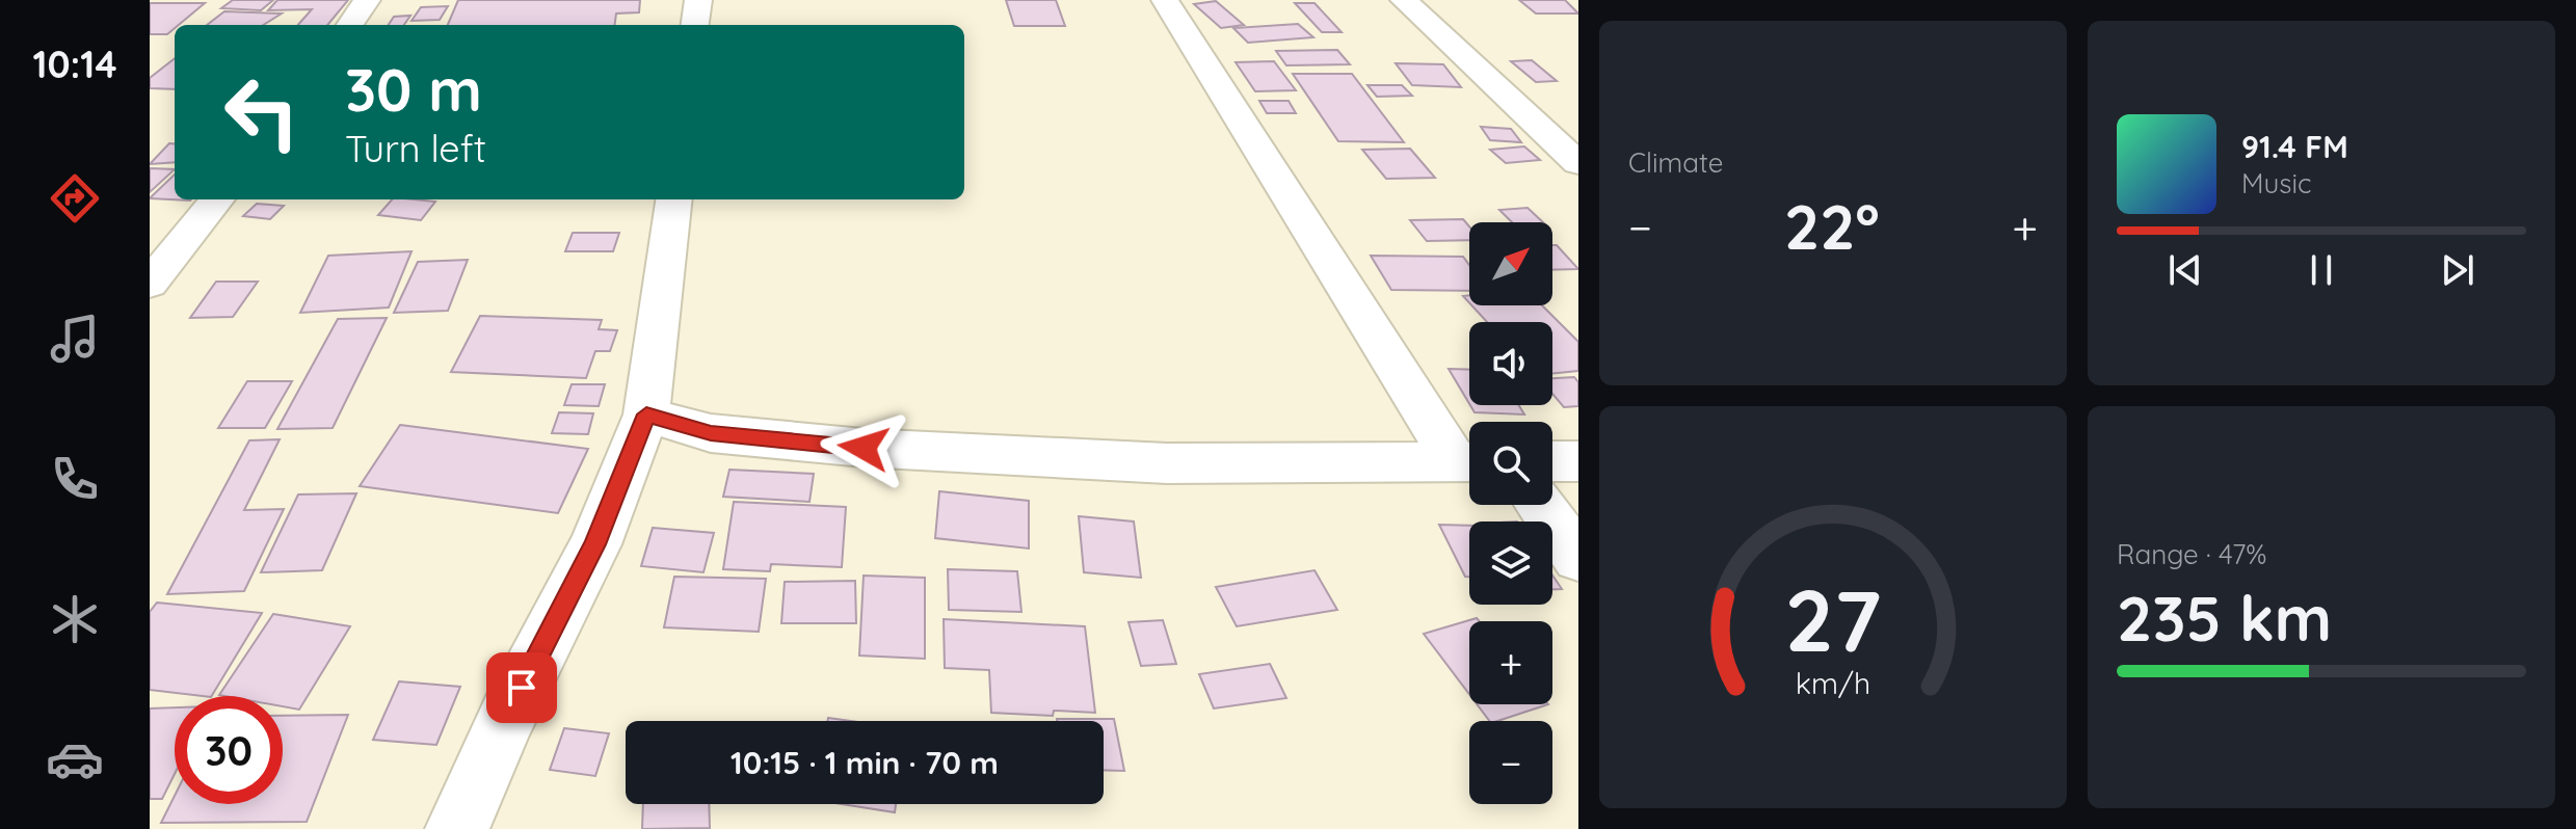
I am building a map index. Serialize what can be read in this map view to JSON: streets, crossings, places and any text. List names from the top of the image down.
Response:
{
  "north": "top right",
  "page": {
    "tabs": "10:14",
    "tile": [
      "Climate",
      ["Range · 47%", "235 km"]
    ],
    "turn": ["30 m", "Turn left"],
    "song": ["91.4 FM", "Music"],
    "heat": ["−", "22°", "+"],
    "map_buttons": ["+", "−"],
    "limit": "30",
    "trip": "10:15 · 1 min · 70 m",
    "gauge": ["27", "km/h"]
  }
}
